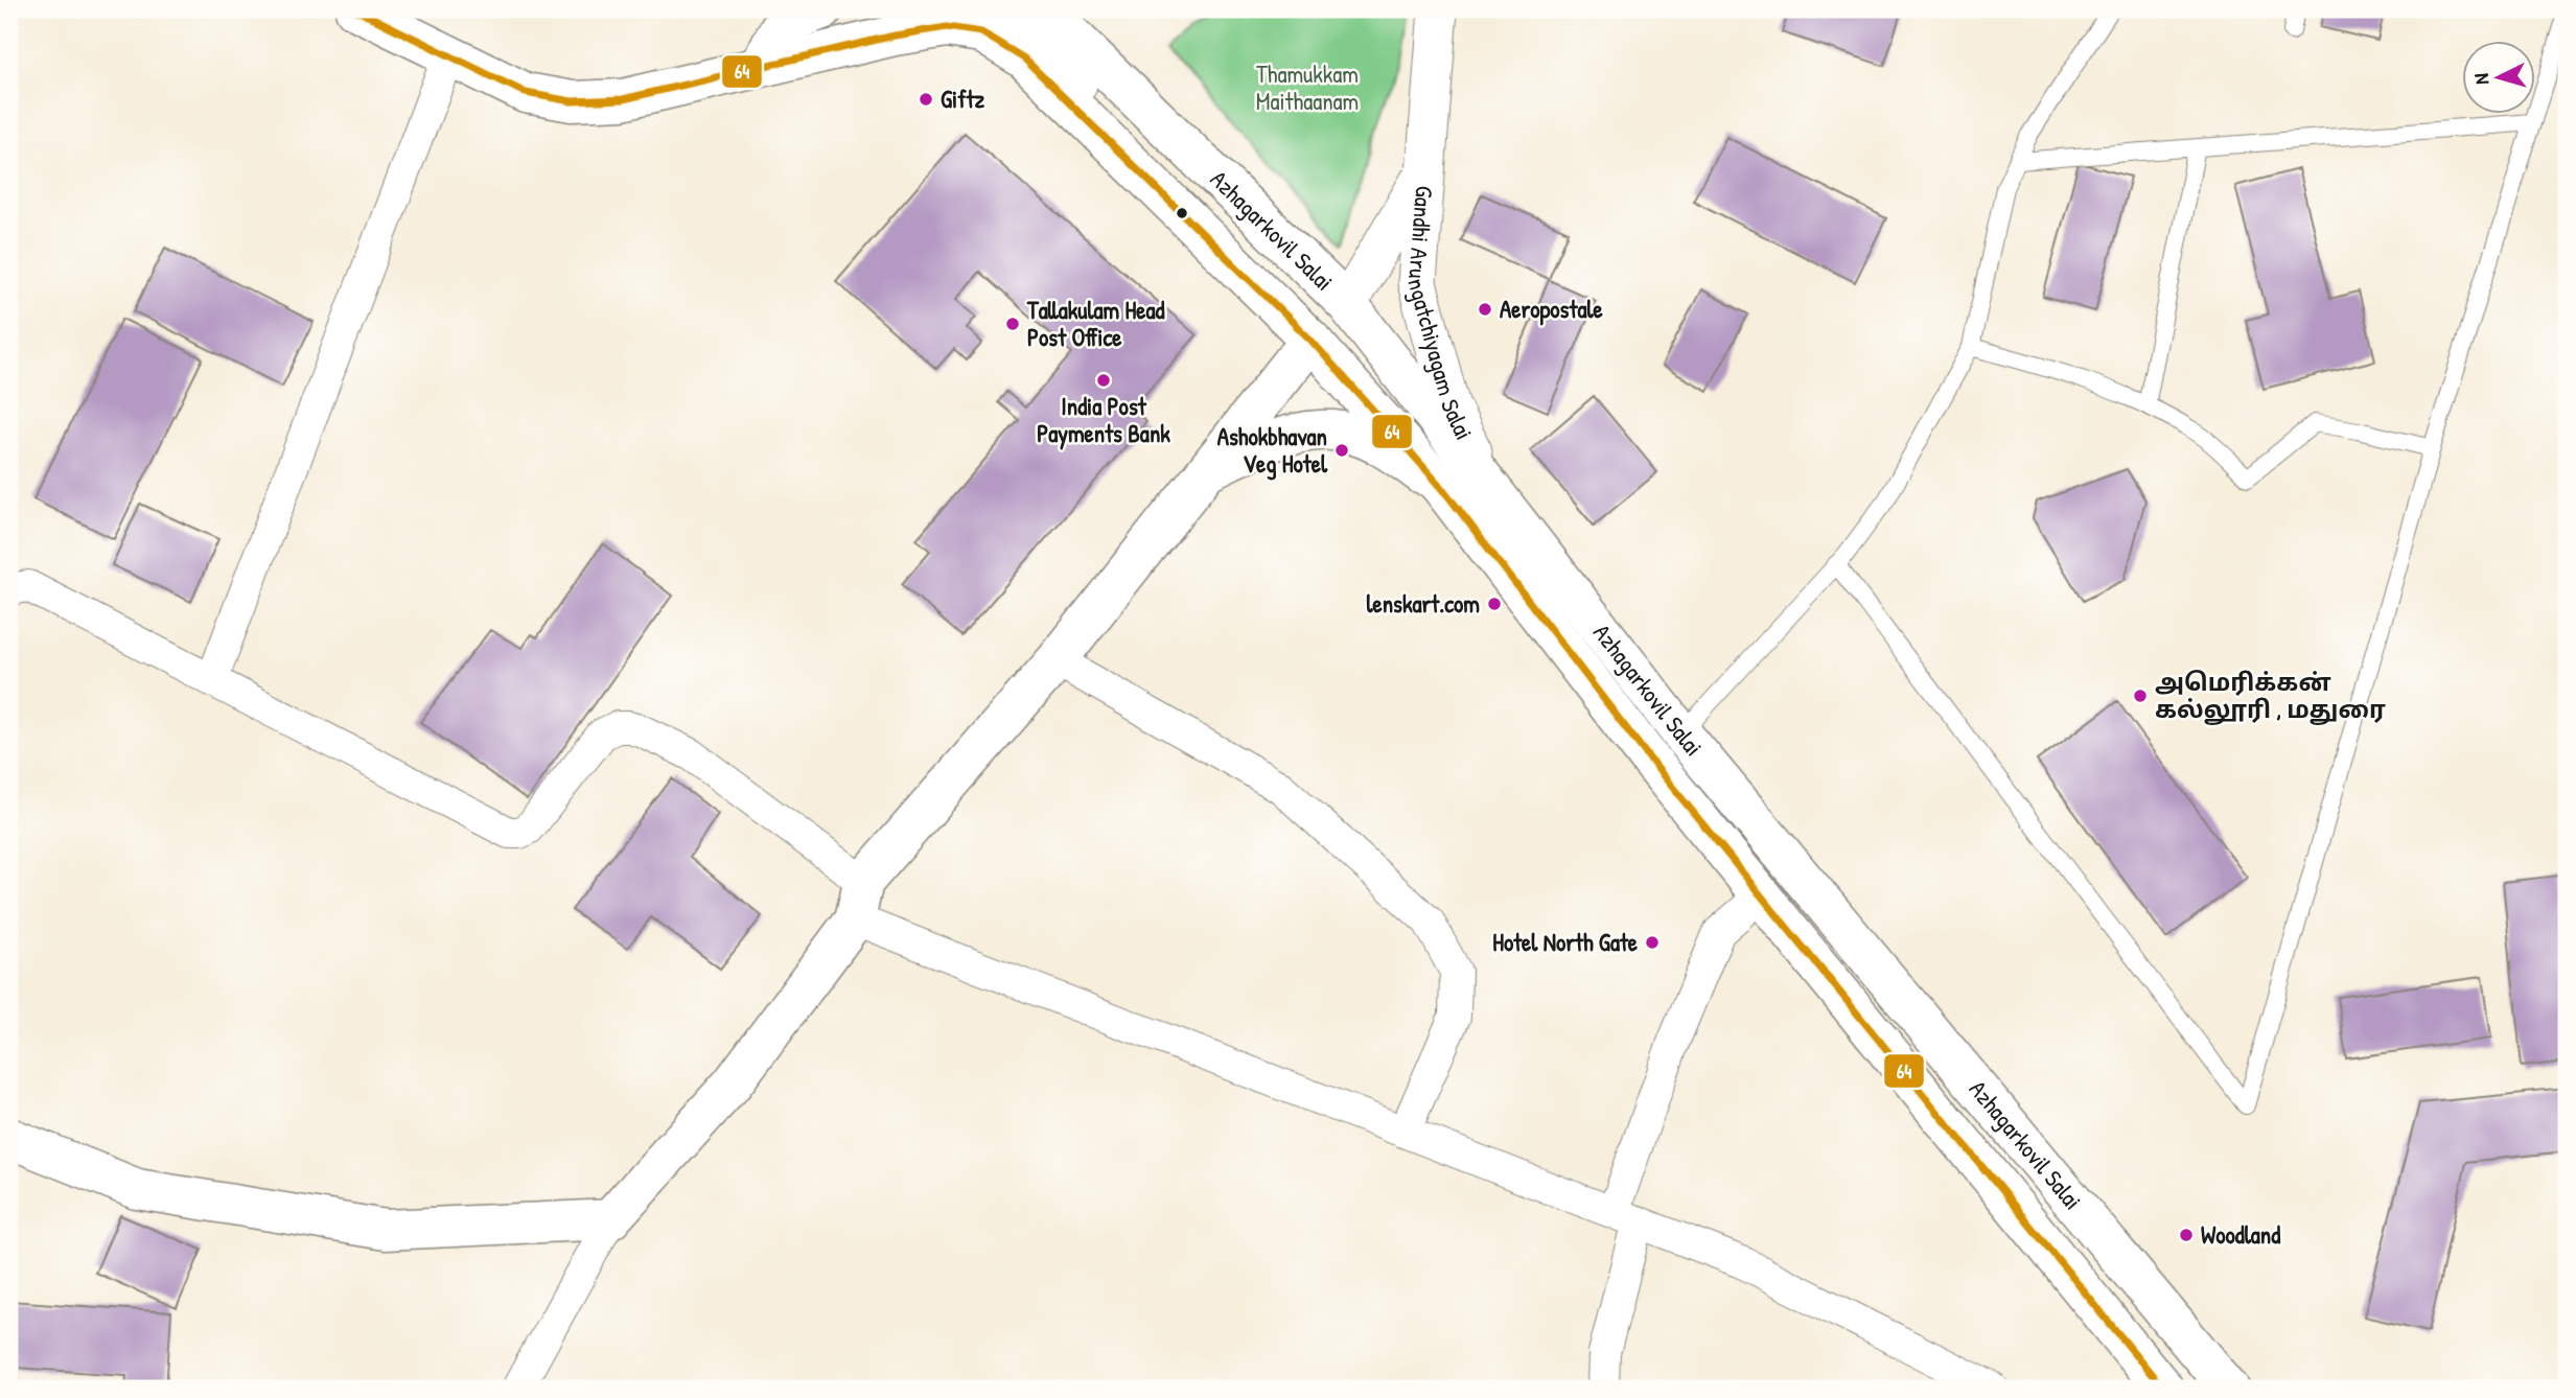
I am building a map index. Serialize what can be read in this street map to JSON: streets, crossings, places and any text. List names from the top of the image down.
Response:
{
  "streets": {
    "main road": ["Azhagarkovil Salai"],
    "street": ["Gandhi Arungatchiyagam Salai"]
  },
  "crossings": [
    ["Azhagarkovil Salai", "Gandhi Arungatchiyagam Salai"]
  ],
  "parks": ["Thamukkam Maithaanam"],
  "places": [
    "Giftz",
    "Aeropostale",
    "Tallakulam Head Post Office",
    "India Post Payments Bank",
    "Ashokbhavan Veg Hotel",
    "lenskart.com",
    "அமெரிக்கன் கல்லூரி , மதுரை",
    "Hotel North Gate",
    "Woodland"
  ],
  "lines": ["transit line 64"],
  "north": "left"
}
